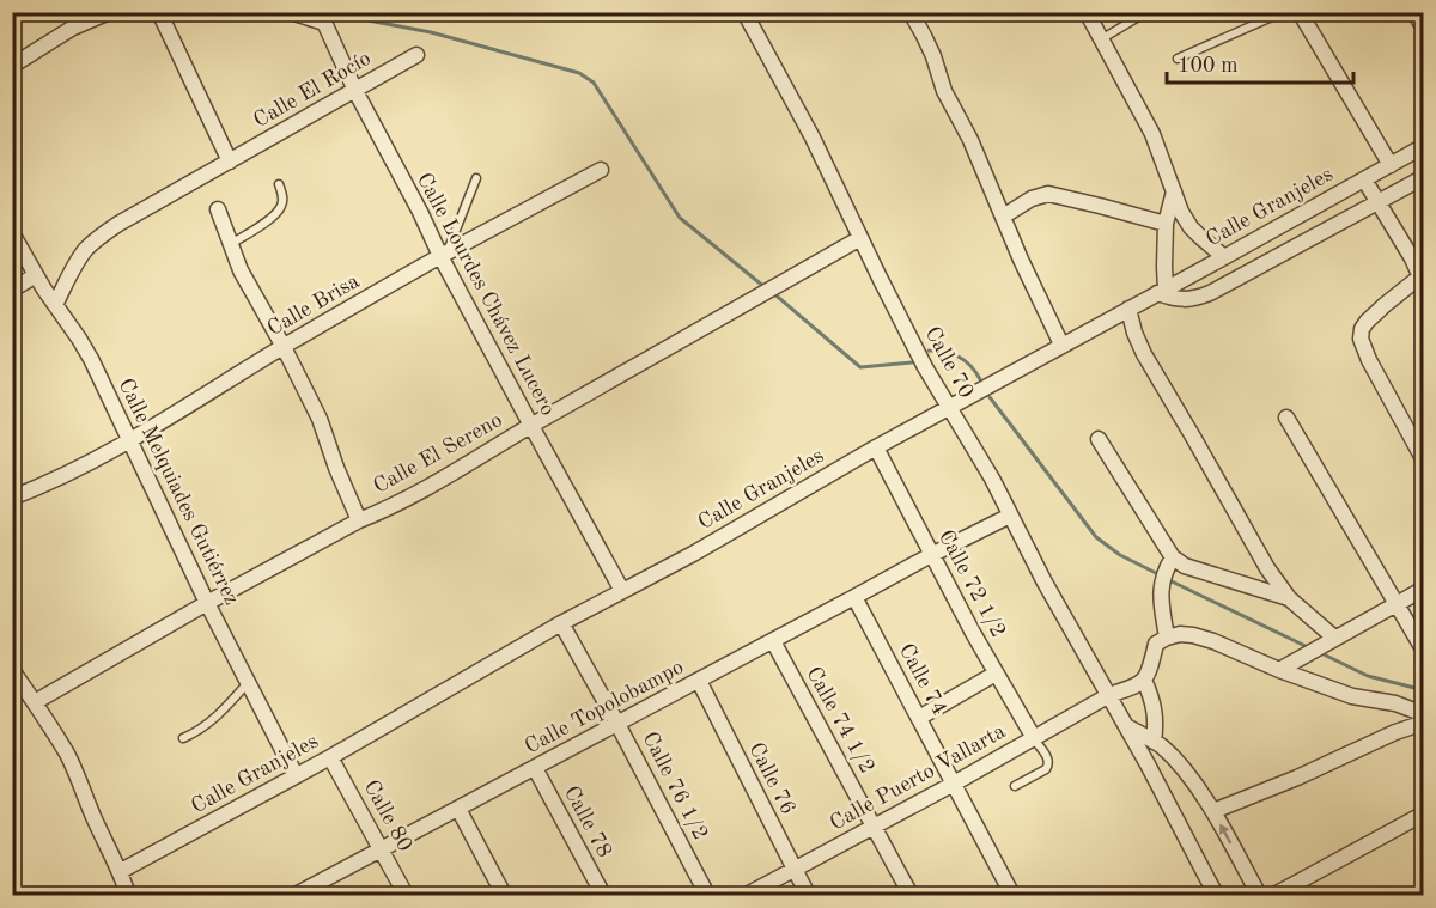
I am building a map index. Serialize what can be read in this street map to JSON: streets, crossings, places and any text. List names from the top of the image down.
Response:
{
  "streets": {
    "street": [
      "Calle El Rocío",
      "Calle Granjeles",
      "Calle Lourdes Chávez Lucero",
      "Calle Brisa",
      "Calle 70",
      "Calle El Sereno",
      "Calle Melquiades Gutiérrez",
      "Calle 72 1/2",
      "Calle 74",
      "Calle Topolobampo",
      "Calle 74 1/2",
      "Calle Puerto Vallarta",
      "Calle 76",
      "Calle 76 1/2",
      "Calle 80",
      "Calle 78"
    ]
  },
  "crossings": [
    ["Calle El Rocío", "Calle Lourdes Chávez Lucero"],
    ["Calle El Rocío", "Calle Melquiades Gutiérrez"],
    ["Calle Granjeles", "Calle Lourdes Chávez Lucero"],
    ["Calle Granjeles", "Calle 70"],
    ["Calle Granjeles", "Calle Melquiades Gutiérrez"],
    ["Calle Granjeles", "Calle 72 1/2"],
    ["Calle Granjeles", "Calle 76 1/2"],
    ["Calle Granjeles", "Calle 80"],
    ["Calle Lourdes Chávez Lucero", "Calle Brisa"],
    ["Calle Lourdes Chávez Lucero", "Calle El Sereno"],
    ["Calle Brisa", "Calle Melquiades Gutiérrez"],
    ["Calle 70", "Calle El Sereno"],
    ["Calle 70", "Calle Topolobampo"],
    ["Calle 70", "Calle Puerto Vallarta"],
    ["Calle El Sereno", "Calle Melquiades Gutiérrez"],
    ["Calle 72 1/2", "Calle Topolobampo"],
    ["Calle 72 1/2", "Calle Puerto Vallarta"],
    ["Calle 74", "Calle Topolobampo"],
    ["Calle 74", "Calle Puerto Vallarta"],
    ["Calle Topolobampo", "Calle 74 1/2"],
    ["Calle Topolobampo", "Calle 76"],
    ["Calle Topolobampo", "Calle 76 1/2"],
    ["Calle Topolobampo", "Calle 80"],
    ["Calle Topolobampo", "Calle 78"],
    ["Calle 74 1/2", "Calle Puerto Vallarta"],
    ["Calle Puerto Vallarta", "Calle 76"]
  ],
  "scale_bar": "100 m"
}
